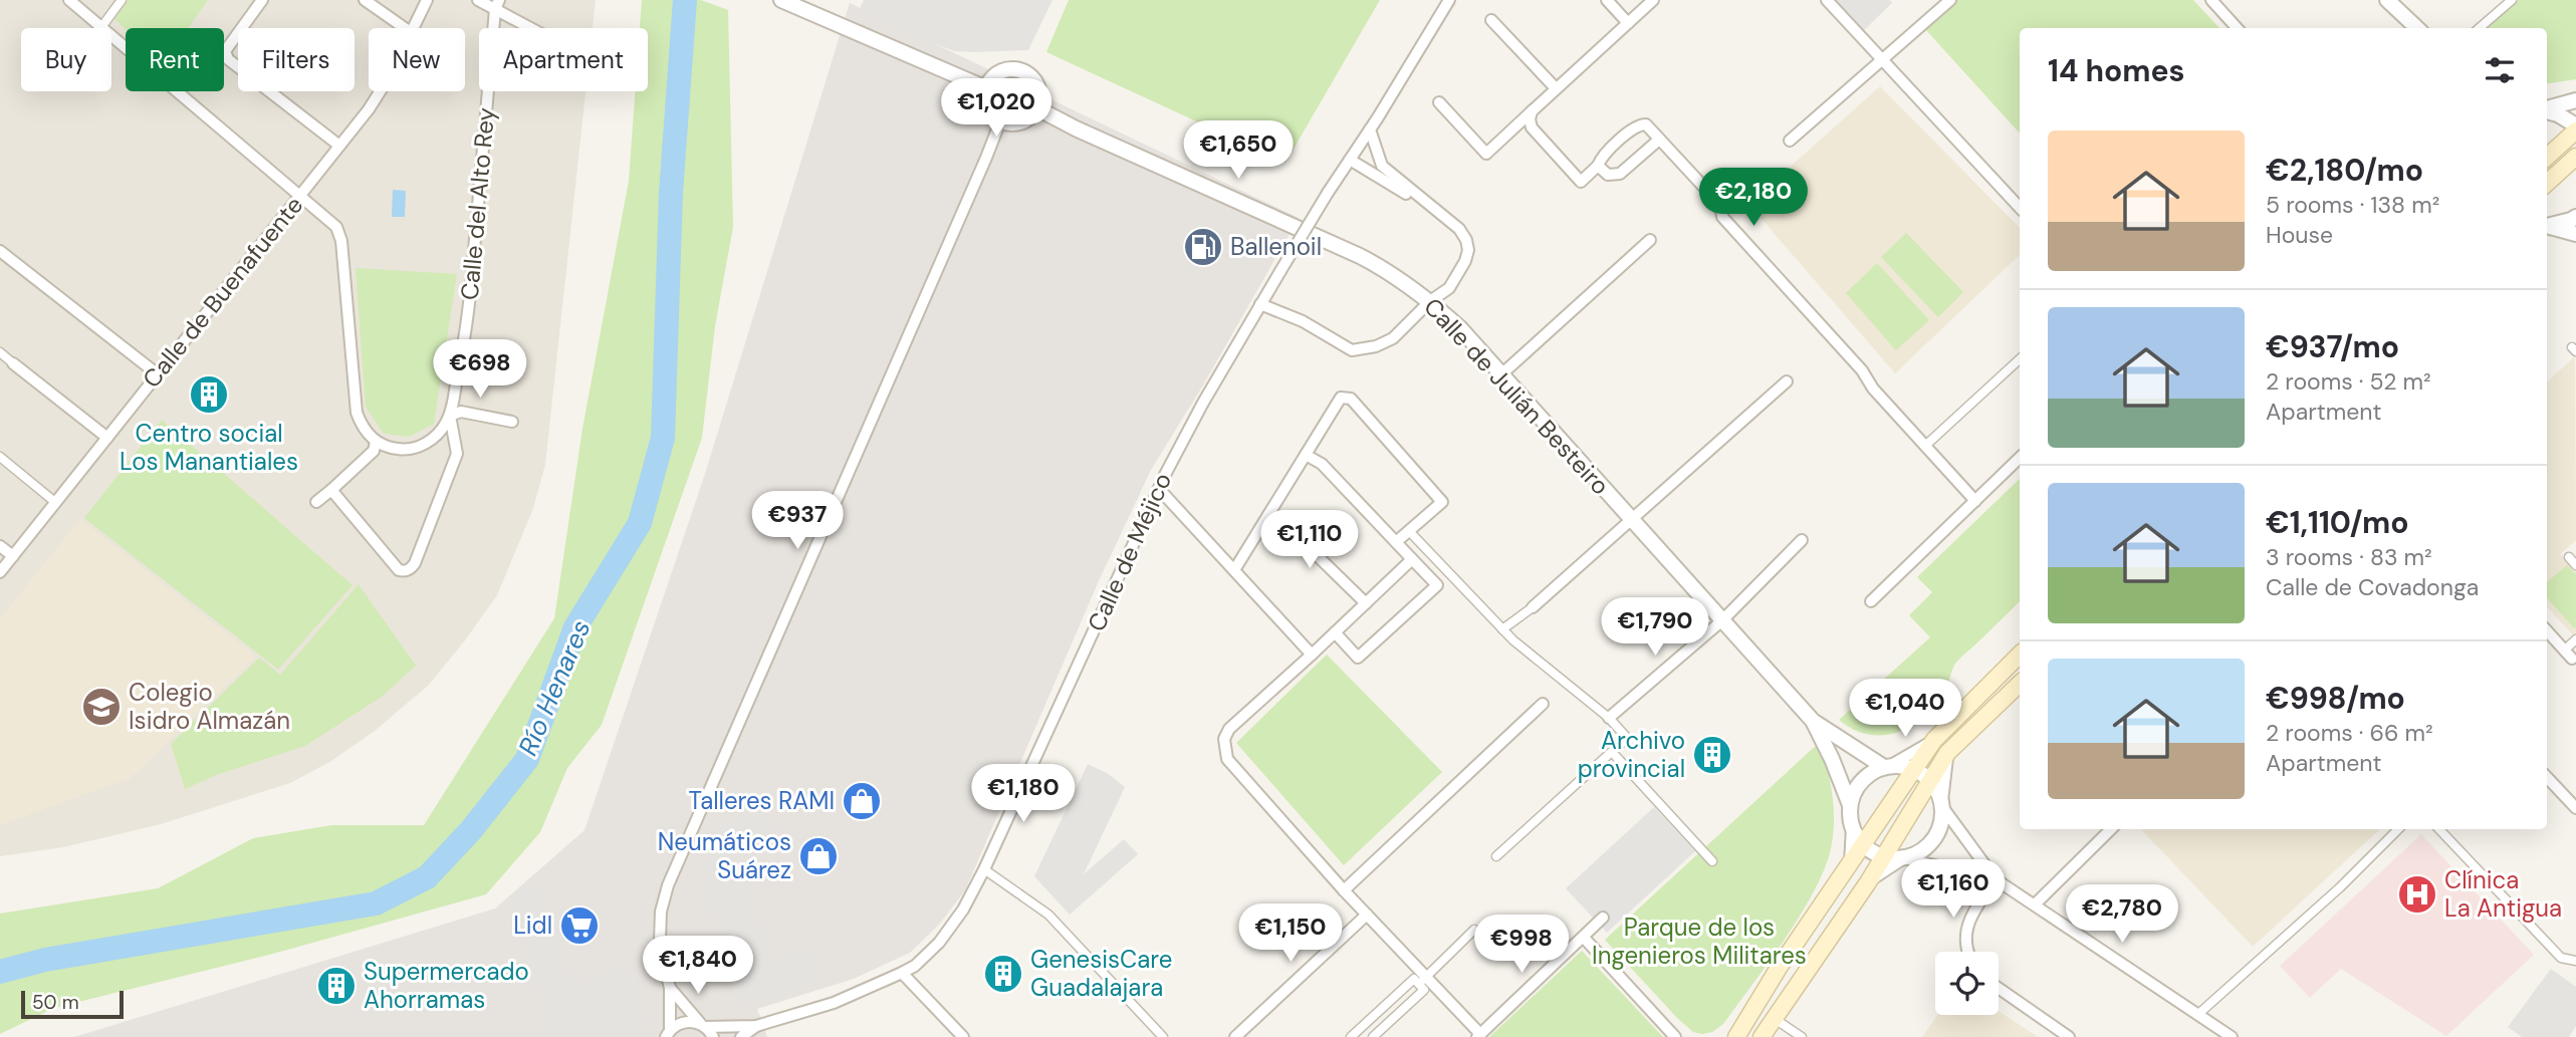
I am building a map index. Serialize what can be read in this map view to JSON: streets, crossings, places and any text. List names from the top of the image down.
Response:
{
  "streets": {
    "street": [
      "Calle del Alto Rey",
      "Calle de Buenafuente",
      "Calle de Julián Besteiro",
      "Calle de Méjico"
    ]
  },
  "water": ["Río Henares"],
  "parks": ["Parque de los Ingenieros Militares"],
  "places": {
    "fuel station": ["Ballenoil"],
    "building": [
      "Centro social Los Manantiales",
      "Archivo provincial",
      "GenesisCare Guadalajara",
      "Supermercado Ahorramas"
    ],
    "school or university": ["Colegio Isidro Almazán"],
    "shop": ["Talleres RAMI", "Neumáticos Suárez"],
    "hospital": ["Clínica La Antigua"],
    "supermarket": ["Lidl"]
  },
  "scale_bar": "50 m",
  "page": {
    "chip": [
      "Buy",
      "Rent",
      "Filters",
      "New",
      "Apartment"
    ],
    "heading": "14 homes",
    "price": [
      "€1,020",
      "€1,650",
      "€2,180",
      "€698",
      "€937",
      "€1,110",
      "€1,790",
      "€1,040",
      "€1,180",
      "€1,160",
      "€2,780",
      "€1,150",
      "€998",
      "€1,840"
    ],
    "list": [
      {
        "name": "€2,180/mo",
        "note": "5 rooms · 138 m² · House"
      },
      {
        "name": "€937/mo",
        "note": "2 rooms · 52 m² · Apartment"
      },
      {
        "name": "€1,110/mo",
        "note": "3 rooms · 83 m² · Calle de Covadonga"
      },
      {
        "name": "€998/mo",
        "note": "2 rooms · 66 m² · Apartment"
      }
    ],
    "scale": "50 m"
  }
}
